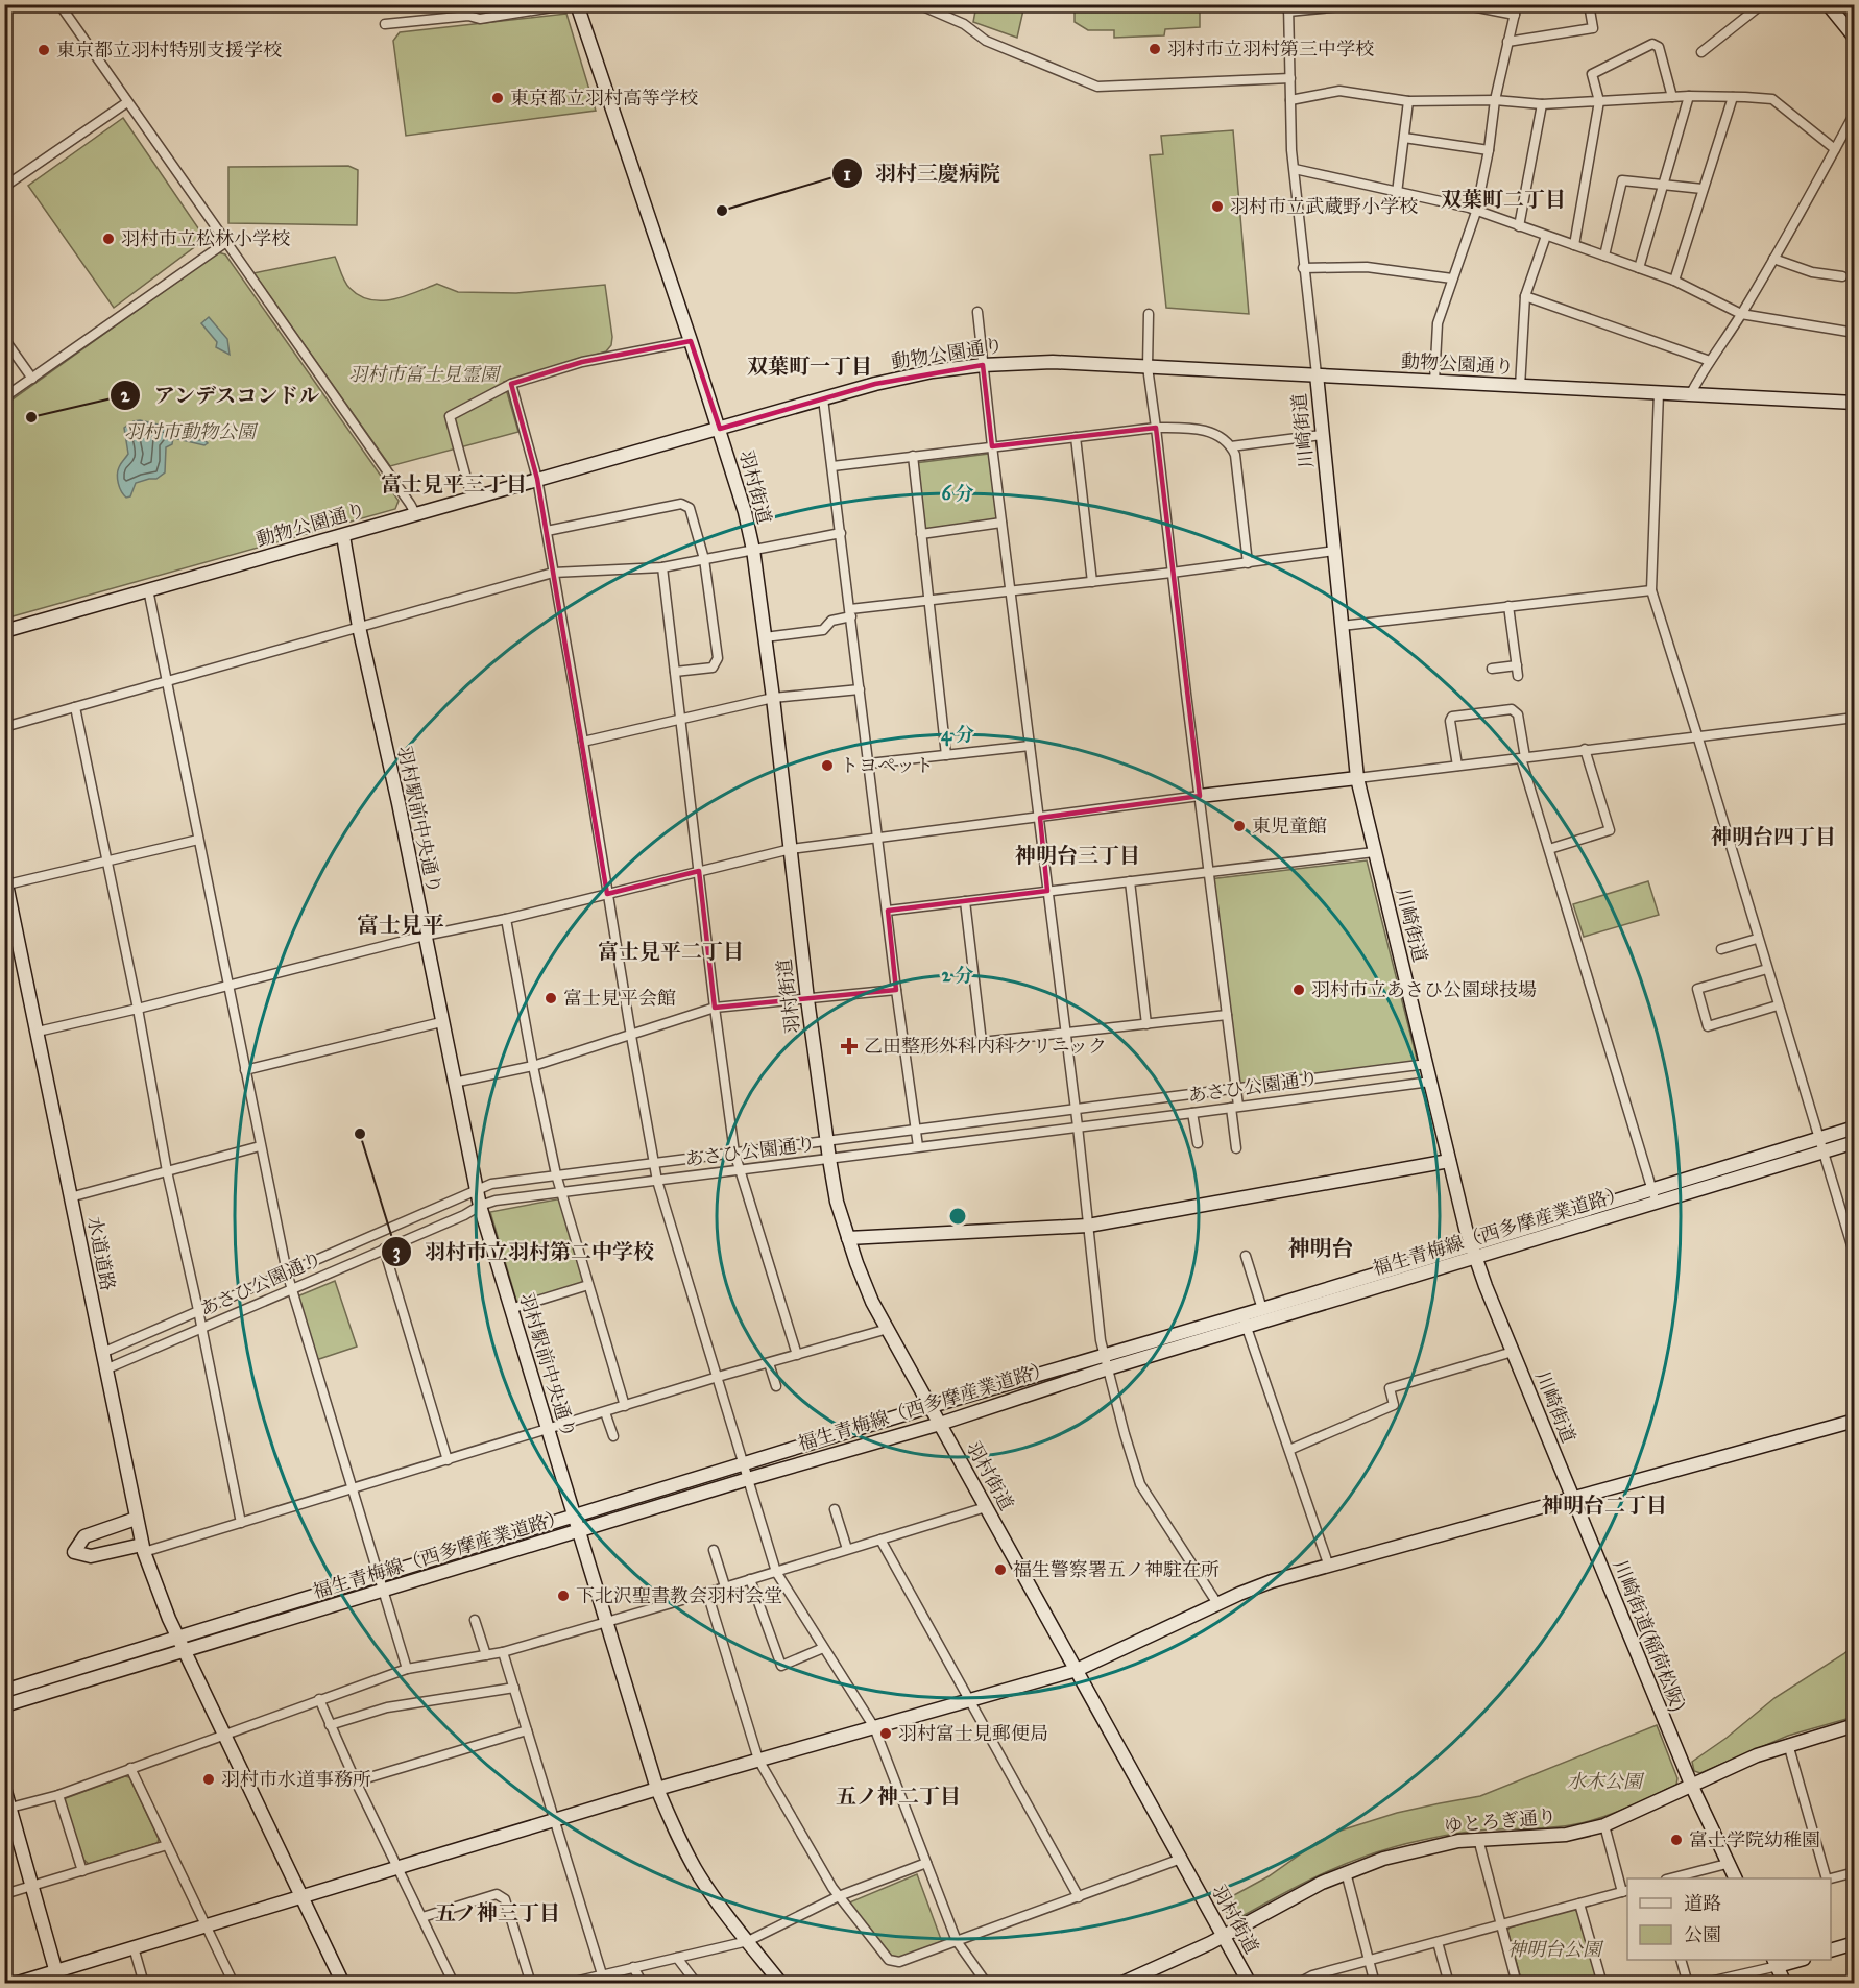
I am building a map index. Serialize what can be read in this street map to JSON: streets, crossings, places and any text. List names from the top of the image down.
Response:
{
  "streets": {
    "street": [
      "動物公園通り",
      "川崎街道",
      "羽村街道",
      "羽村駅前中央通り",
      "あさひ公園通り",
      "福生青梅線（西多摩産業道路）",
      "水道道路",
      "川崎街道(稲荷松阪)",
      "ゆとろぎ通り"
    ]
  },
  "crossings": [
    ["動物公園通り", "川崎街道"],
    ["動物公園通り", "羽村街道"],
    ["動物公園通り", "羽村駅前中央通り"],
    ["川崎街道", "あさひ公園通り"],
    ["川崎街道", "福生青梅線（西多摩産業道路）"],
    ["川崎街道", "川崎街道(稲荷松阪)"],
    ["羽村街道", "あさひ公園通り"],
    ["羽村街道", "福生青梅線（西多摩産業道路）"],
    ["羽村街道", "ゆとろぎ通り"],
    ["羽村駅前中央通り", "あさひ公園通り"],
    ["羽村駅前中央通り", "福生青梅線（西多摩産業道路）"],
    ["あさひ公園通り", "水道道路"],
    ["福生青梅線（西多摩産業道路）", "水道道路"],
    ["川崎街道(稲荷松阪)", "ゆとろぎ通り"]
  ],
  "districts": [
    "双葉町二丁目",
    "双葉町一丁目",
    "富士見平三丁目",
    "神明台四丁目",
    "神明台三丁目",
    "富士見平",
    "富士見平二丁目",
    "神明台",
    "神明台二丁目",
    "五ノ神二丁目",
    "五ノ神三丁目"
  ],
  "parks": [
    "羽村市富士見霊園",
    "羽村市動物公園",
    "水木公園",
    "神明台公園"
  ],
  "places": {
    "other": [
      "羽村市立羽村第三中学校",
      "東京都立羽村特別支援学校",
      "東京都立羽村高等学校",
      "羽村市立武蔵野小学校",
      "羽村三慶病院",
      "羽村市立松林小学校",
      "アンデスコンドル",
      "トヨペット",
      "東児童館",
      "羽村市立あさひ公園球技場",
      "富士見平会館",
      "羽村市立羽村第二中学校",
      "福生警察署五ノ神駐在所",
      "下北沢聖書教会羽村会堂",
      "羽村富士見郵便局",
      "羽村市水道事務所",
      "富士学院幼稚園"
    ],
    "health": ["乙田整形外科内科クリニック"]
  },
  "legend": ["道路", "公園"],
  "rings": ["6 分", "4 分", "2 分"]
}
